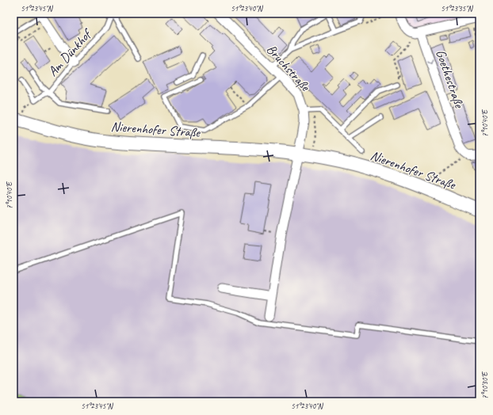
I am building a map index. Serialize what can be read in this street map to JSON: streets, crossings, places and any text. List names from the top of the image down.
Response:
{
  "streets": {
    "main road": ["Nierenhofer Straße"],
    "street": ["Bruchstraße", "Goethestraße"],
    "lane": ["Am Dünkhof"]
  },
  "crossings": [
    ["Bruchstraße", "Nierenhofer Straße"]
  ],
  "one_way": ["Goethestraße"],
  "coordinates": [
    "51°23'45\"N",
    "51°23'40\"N",
    "51°23'35\"N",
    "7°10'40\"E",
    "7°10'30\"E"
  ]
}
